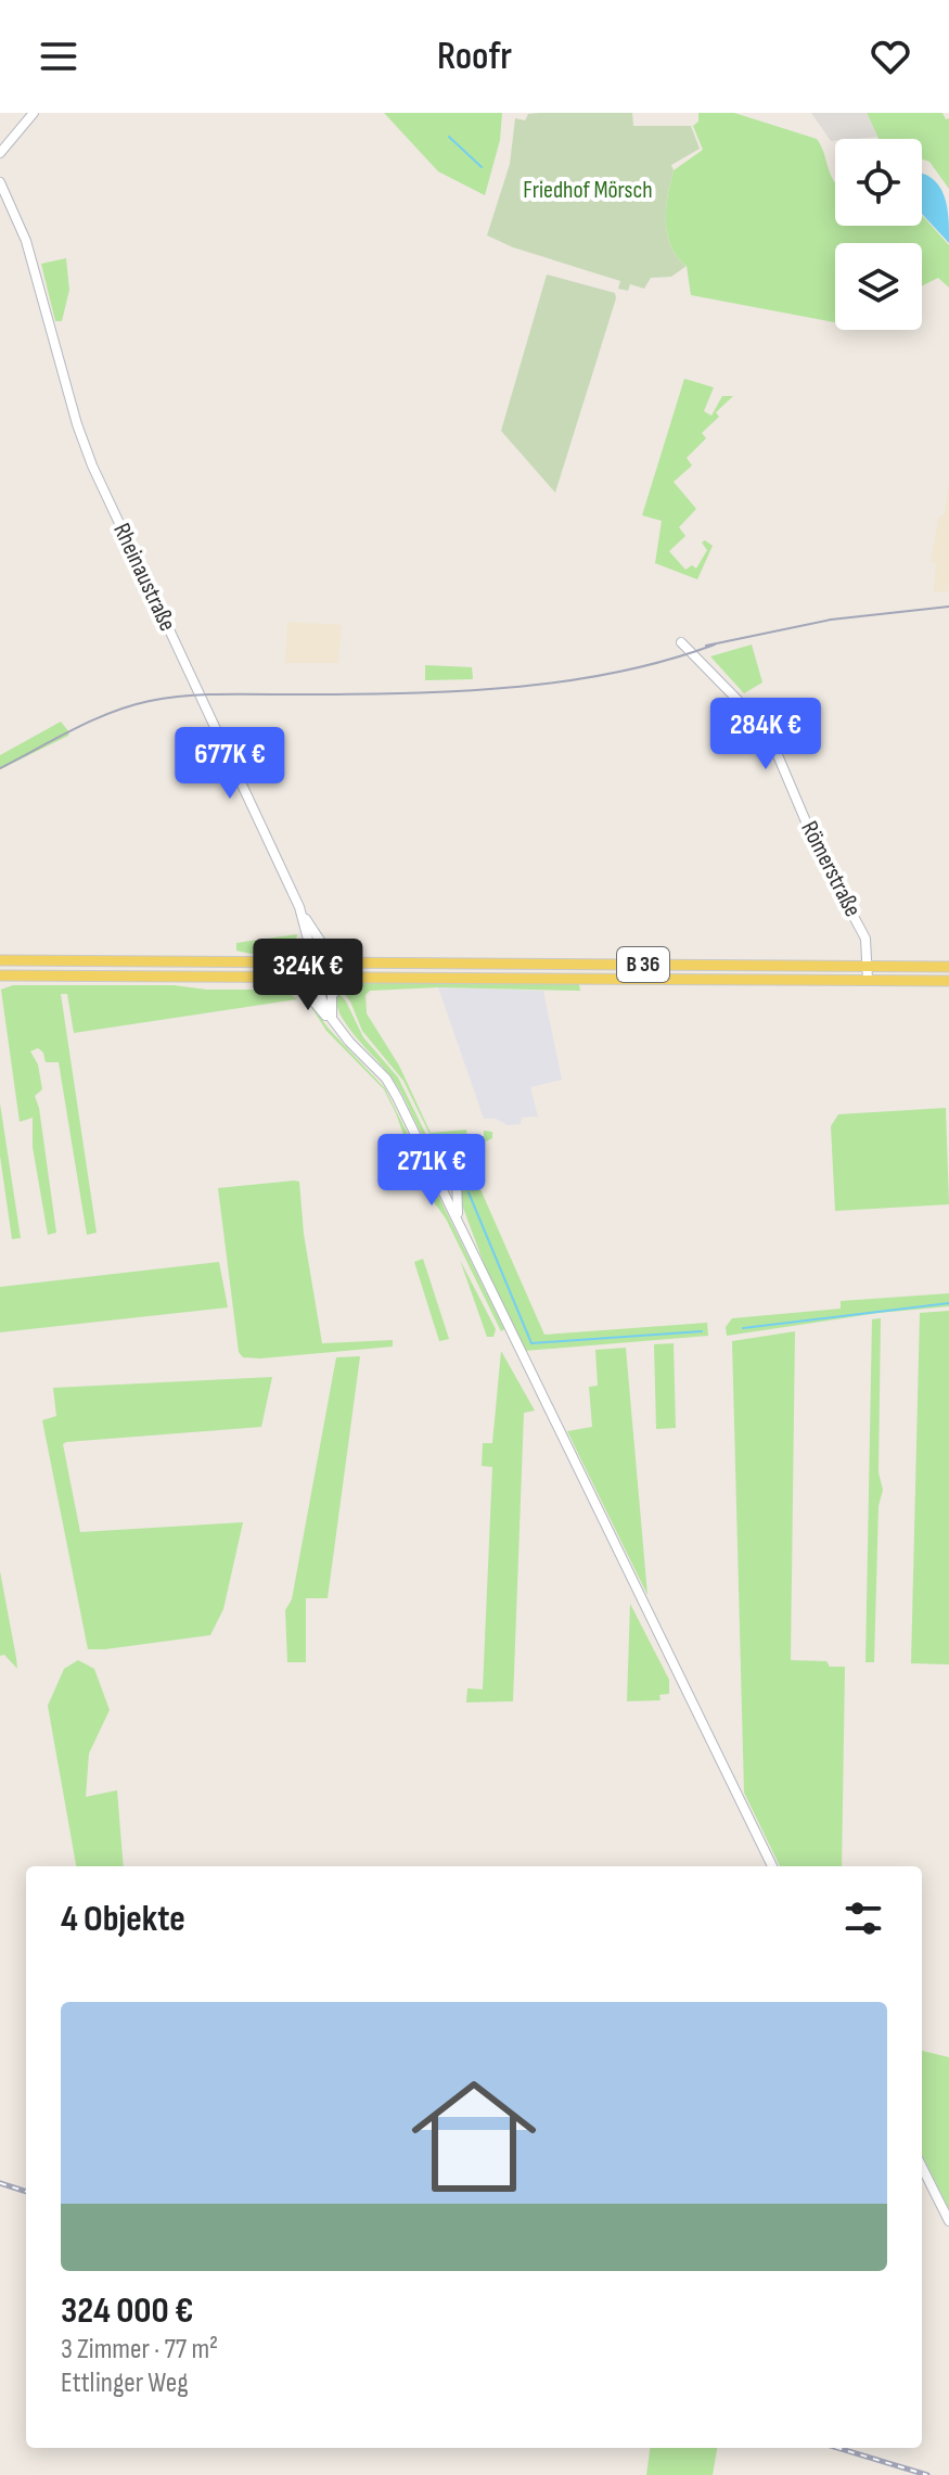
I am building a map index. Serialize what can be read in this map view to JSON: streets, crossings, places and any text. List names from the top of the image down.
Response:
{
  "streets": {
    "main road": ["B 36"],
    "street": ["Rheinaustraße", "Römerstraße"]
  },
  "crossings": [
    ["Rheinaustraße", "B 36"],
    ["Römerstraße", "B 36"]
  ],
  "parks": ["Friedhof Mörsch"],
  "page": {
    "header": "Roofr",
    "price": [
      "284K €",
      "677K €",
      "324K €",
      "271K €"
    ],
    "heading": "4 Objekte",
    "list": [
      {
        "name": "324 000 €",
        "note": "3 Zimmer · 77 m² · Ettlinger Weg"
      }
    ]
  }
}
